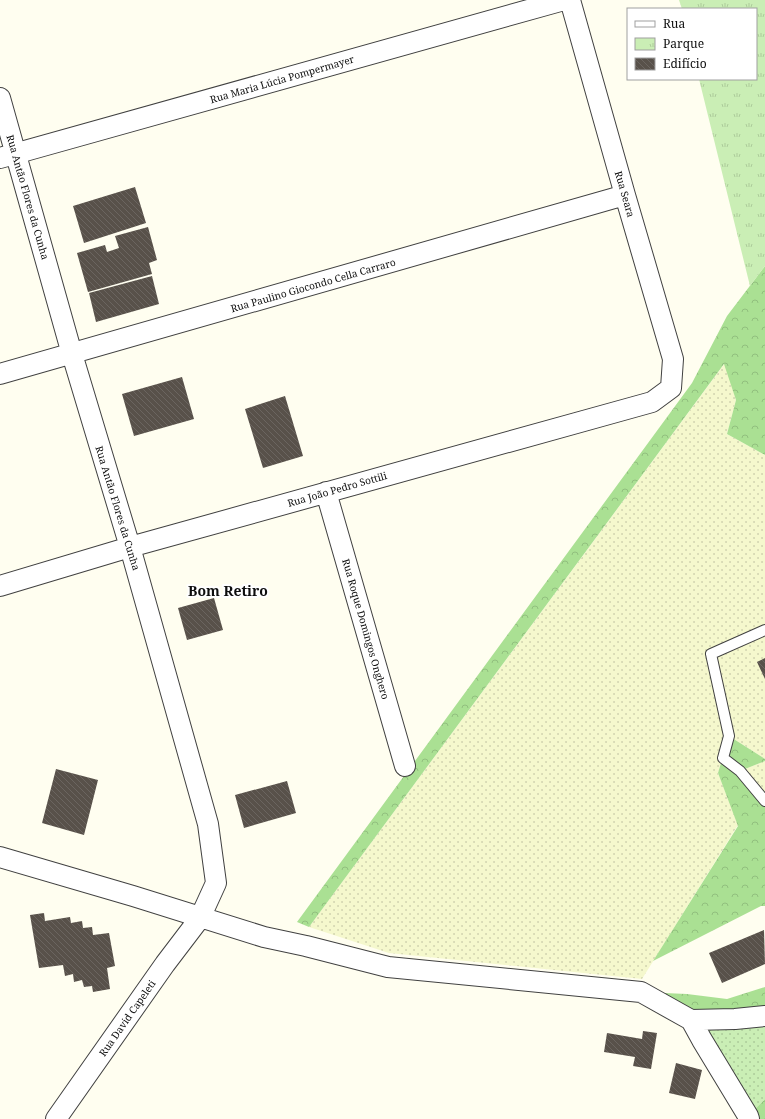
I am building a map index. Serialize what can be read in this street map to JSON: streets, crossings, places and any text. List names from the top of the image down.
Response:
{
  "streets": {
    "street": [
      "Rua Maria Lúcia Pompermayer",
      "Rua Seara",
      "Rua Antão Flores da Cunha",
      "Rua Paulino Giocondo Cella Carraro",
      "Rua João Pedro Sottili",
      "Rua Roque Domingos Onghero",
      "Rua David Capeleti"
    ]
  },
  "crossings": [
    ["Rua Maria Lúcia Pompermayer", "Rua Antão Flores da Cunha"],
    ["Rua Seara", "Rua Paulino Giocondo Cella Carraro"],
    ["Rua Seara", "Rua João Pedro Sottili"],
    ["Rua Antão Flores da Cunha", "Rua Paulino Giocondo Cella Carraro"],
    ["Rua Antão Flores da Cunha", "Rua João Pedro Sottili"],
    ["Rua Antão Flores da Cunha", "Rua David Capeleti"],
    ["Rua João Pedro Sottili", "Rua Roque Domingos Onghero"]
  ],
  "districts": ["Bom Retiro"],
  "legend": ["Rua", "Parque", "Edifício"]
}
